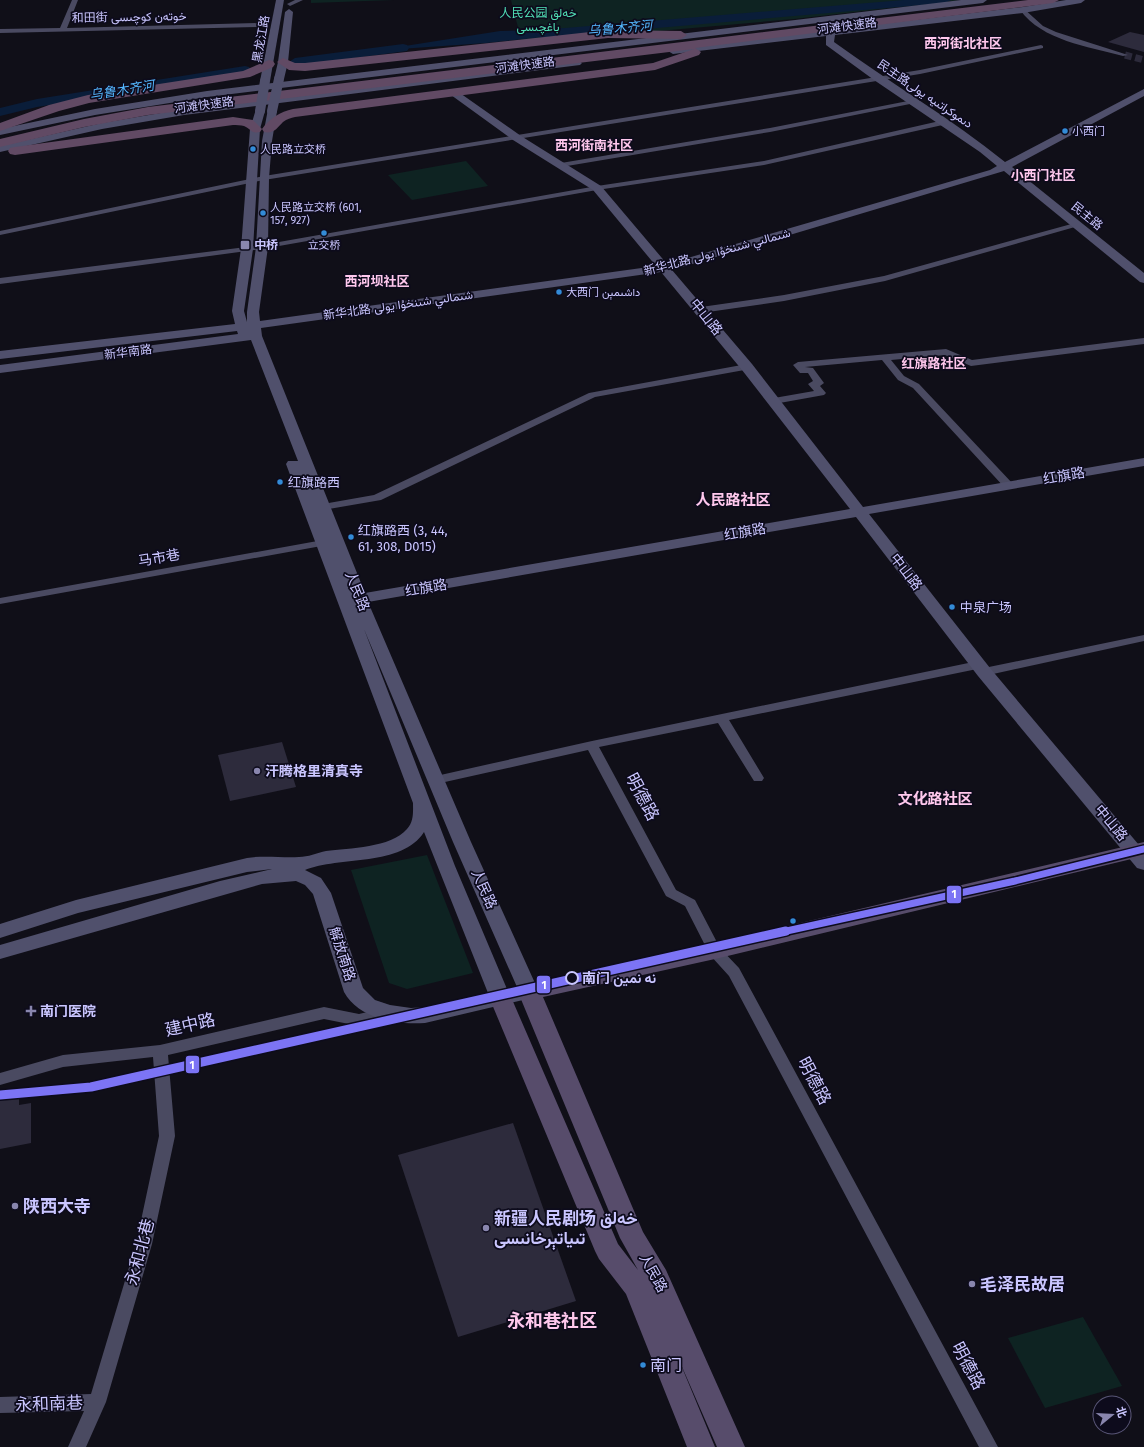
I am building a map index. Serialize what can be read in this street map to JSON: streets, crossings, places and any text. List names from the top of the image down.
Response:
{
  "streets": {
    "highway": ["河滩快速路"],
    "main road": [
      "黑龙江路",
      "民主路دىموكراتىيە يولى",
      "民主路",
      "新华北路 شىمالىي شىنخۇا يولى",
      "中山路",
      "新华南路",
      "红旗路",
      "人民路",
      "解放南路"
    ],
    "street": [
      "和田街 خوتەن كوچىسى",
      "马市巷",
      "明德路",
      "建中路",
      "永和北巷",
      "永和南巷"
    ]
  },
  "crossings": [
    ["河滩快速路", "民主路دىموكراتىيە يولى"],
    ["民主路دىموكراتىيە يولى", "民主路"],
    ["民主路دىموكراتىيە يولى", "新华北路 شىمالىي شىنخۇا يولى"],
    ["民主路", "新华北路 شىمالىي شىنخۇا يولى"],
    ["新华北路 شىمالىي شىنخۇا يولى", "中山路"],
    ["新华北路 شىمالىي شىنخۇا يولى", "新华南路"],
    ["新华北路 شىمالىي شىنخۇا يولى", "人民路"],
    ["中山路", "红旗路"],
    ["新华南路", "人民路"],
    ["红旗路", "人民路"],
    ["马市巷", "人民路"],
    ["人民路", "解放南路"],
    ["解放南路", "建中路"],
    ["建中路", "永和北巷"],
    ["永和北巷", "永和南巷"]
  ],
  "districts": [
    "西河街北社区",
    "西河街南社区",
    "小西门社区",
    "西河坝社区",
    "红旗路社区",
    "人民路社区",
    "文化路社区",
    "永和巷社区"
  ],
  "water": ["乌鲁木齐河"],
  "parks": ["人民公园 خەلق باغچىسى"],
  "places": {
    "other": [
      "小西门",
      "人民路立交桥",
      "人民路立交桥 (601, 157, 927)",
      "立交桥",
      "大西门 داشىمېن",
      "红旗路西",
      "红旗路西 (3, 44, 61, 308, D015)",
      "中泉广场",
      "汗腾格里清真寺",
      "南门 نە نمين",
      "陕西大寺",
      "新疆人民剧场 خەلق تىياتېرخانىسى",
      "毛泽民故居",
      "南门"
    ],
    "transit": ["中桥"],
    "health": ["南门医院"]
  },
  "lines": ["transit line 1"],
  "north": "right"
}
